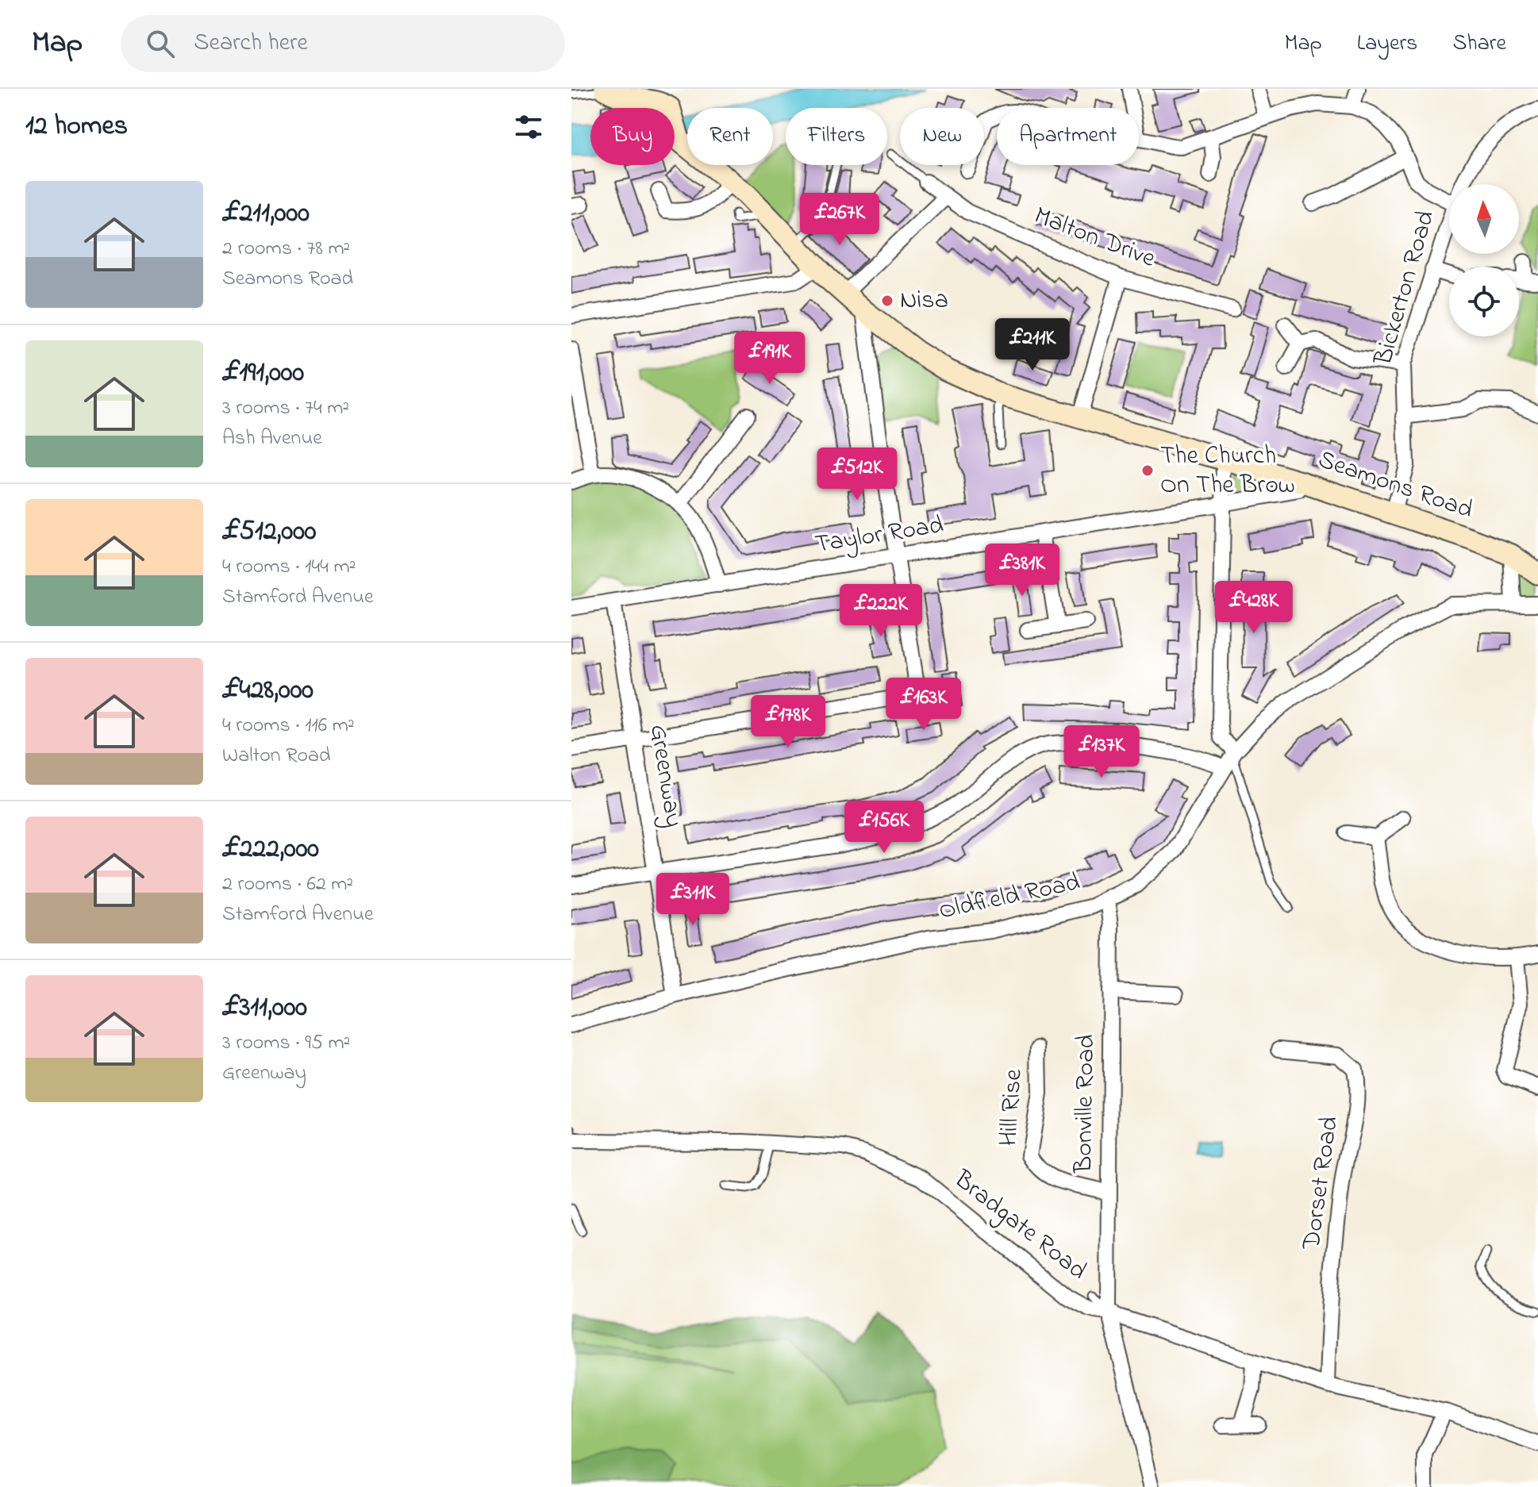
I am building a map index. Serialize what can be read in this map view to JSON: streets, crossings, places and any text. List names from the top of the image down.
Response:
{
  "streets": {
    "street": [
      "Malton Drive",
      "Bickerton Road",
      "Seamons Road",
      "Taylor Road",
      "Greenway",
      "Oldfield Road",
      "Bonville Road",
      "Hill Rise",
      "Dorset Road",
      "Bradgate Road"
    ]
  },
  "crossings": [
    ["Bickerton Road", "Seamons Road"],
    ["Seamons Road", "Taylor Road"],
    ["Taylor Road", "Greenway"],
    ["Greenway", "Oldfield Road"],
    ["Oldfield Road", "Bonville Road"],
    ["Bonville Road", "Hill Rise"],
    ["Bonville Road", "Bradgate Road"],
    ["Dorset Road", "Bradgate Road"]
  ],
  "places": ["Nisa", "The Church On The Brow"],
  "north": "top",
  "page": {
    "header": "Map",
    "search": "Search here",
    "nav": ["Map", "Layers", "Share"],
    "heading": "12 homes",
    "chip": [
      "Buy",
      "Rent",
      "Filters",
      "New",
      "Apartment"
    ],
    "list": [
      {
        "name": "£211,000",
        "note": "2 rooms · 78 m² · Seamons Road"
      },
      {
        "name": "£191,000",
        "note": "3 rooms · 74 m² · Ash Avenue"
      },
      {
        "name": "£512,000",
        "note": "4 rooms · 144 m² · Stamford Avenue"
      },
      {
        "name": "£428,000",
        "note": "4 rooms · 116 m² · Walton Road"
      },
      {
        "name": "£222,000",
        "note": "2 rooms · 62 m² · Stamford Avenue"
      },
      {
        "name": "£311,000",
        "note": "3 rooms · 95 m² · Greenway"
      }
    ],
    "price": [
      "£267K",
      "£211K",
      "£191K",
      "£512K",
      "£381K",
      "£428K",
      "£222K",
      "£163K",
      "£178K",
      "£137K",
      "£156K",
      "£311K"
    ]
  }
}
